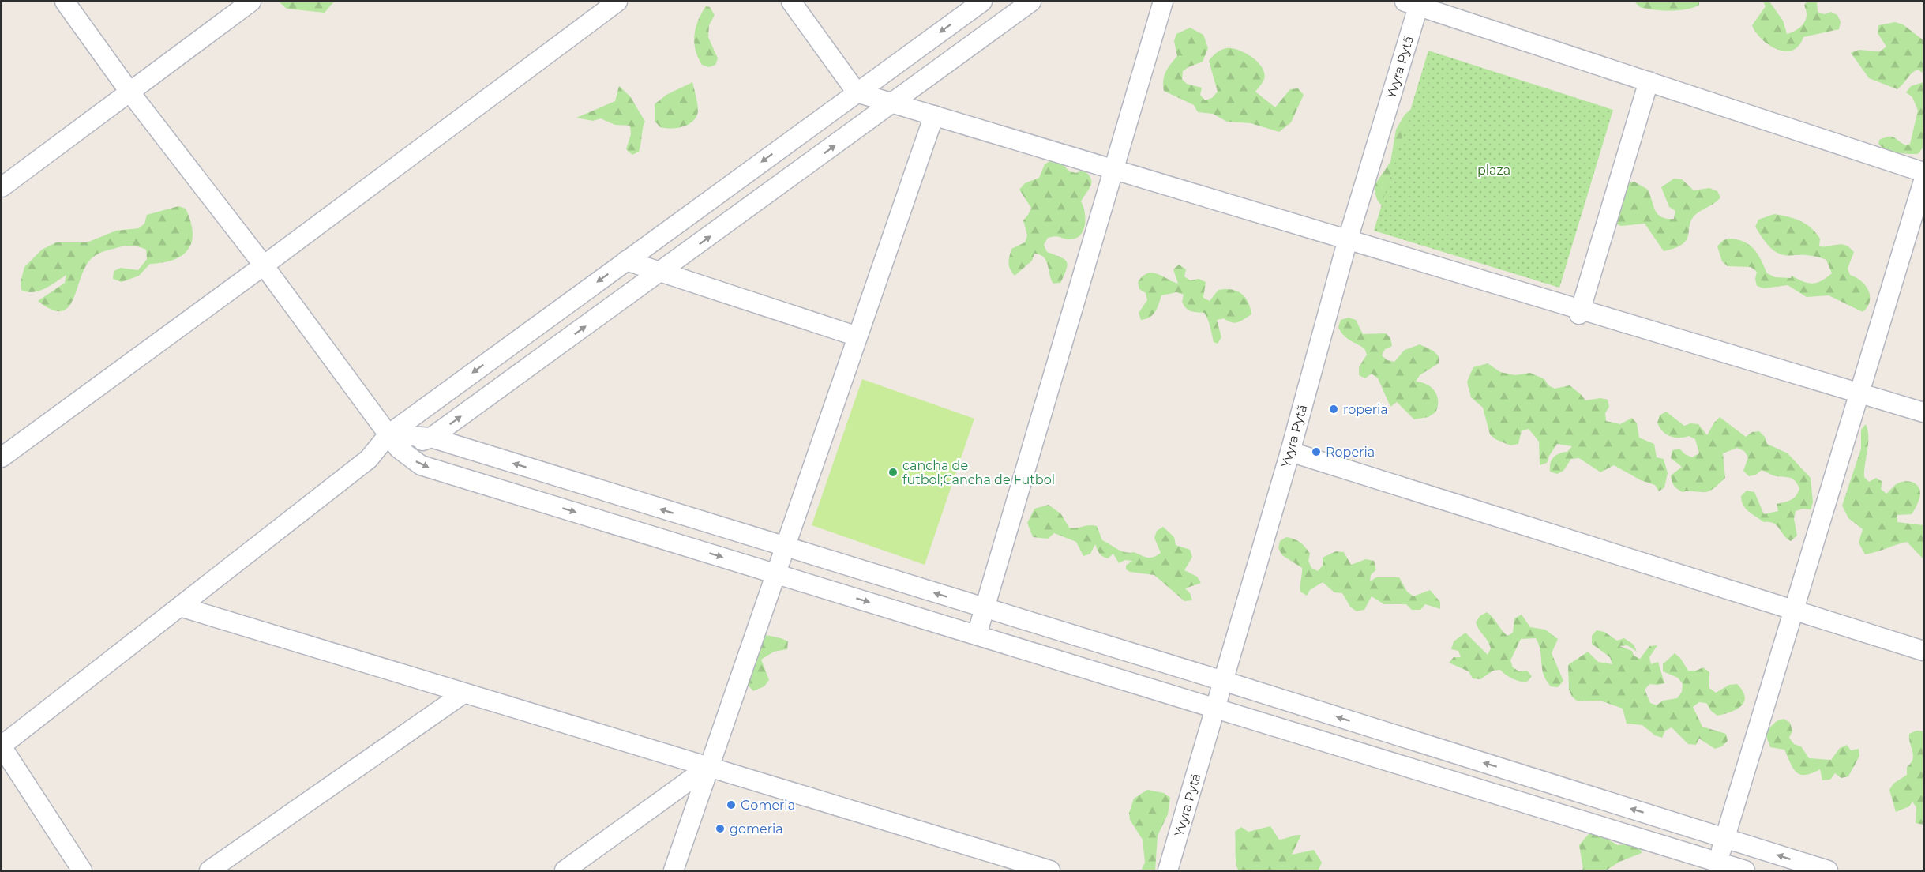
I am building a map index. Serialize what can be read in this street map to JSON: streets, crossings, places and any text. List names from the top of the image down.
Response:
{
  "streets": {
    "street": ["Yvyra Pytã"]
  },
  "parks": ["plaza"],
  "places": [
    "roperia",
    "Roperia",
    "cancha de futbol;Cancha de Futbol",
    "Gomeria",
    "gomeria"
  ]
}
